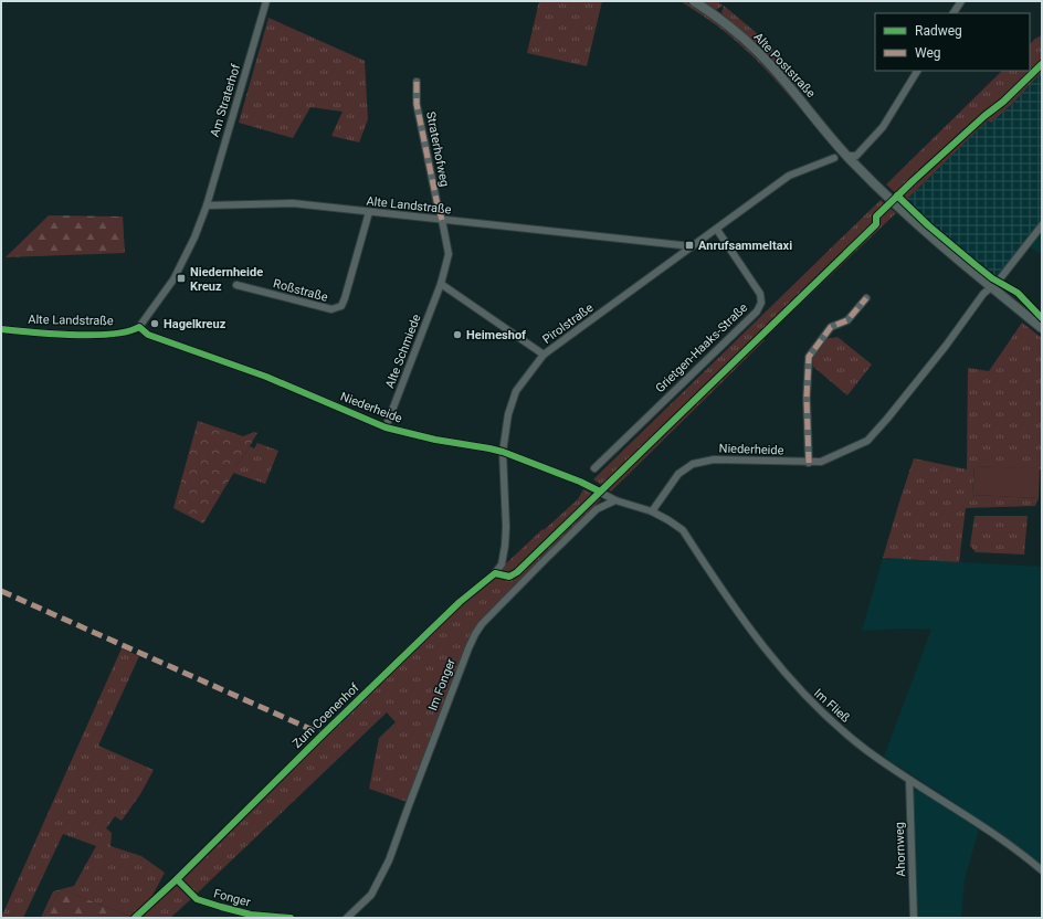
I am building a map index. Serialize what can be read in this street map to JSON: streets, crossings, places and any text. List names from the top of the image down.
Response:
{
  "streets": {
    "street": [
      "Alte Poststraße",
      "Am Straterhof",
      "Straterhofweg",
      "Alte Landstraße",
      "Roßstraße",
      "Pirolstraße",
      "Grietgen-Haaks-Straße",
      "Alte Schmiede",
      "Niederheide",
      "Im Fonger",
      "Im Fließ",
      "Zum Coenenhof",
      "Ahornweg",
      "Fonger"
    ]
  },
  "crossings": [
    ["Alte Poststraße", "Niederheide"],
    ["Am Straterhof", "Alte Landstraße"],
    ["Straterhofweg", "Alte Landstraße"],
    ["Straterhofweg", "Alte Schmiede"],
    ["Alte Landstraße", "Roßstraße"],
    ["Alte Landstraße", "Pirolstraße"],
    ["Alte Landstraße", "Alte Schmiede"],
    ["Alte Landstraße", "Niederheide"],
    ["Pirolstraße", "Niederheide"],
    ["Pirolstraße", "Zum Coenenhof"],
    ["Alte Schmiede", "Niederheide"],
    ["Niederheide", "Im Fonger"],
    ["Niederheide", "Im Fließ"],
    ["Niederheide", "Zum Coenenhof"],
    ["Im Fließ", "Ahornweg"],
    ["Zum Coenenhof", "Fonger"]
  ],
  "places": {
    "transit": ["Anrufsammeltaxi", "Niedernheide Kreuz"],
    "other": ["Hagelkreuz", "Heimeshof"]
  },
  "legend": ["Radweg", "Weg"]
}
